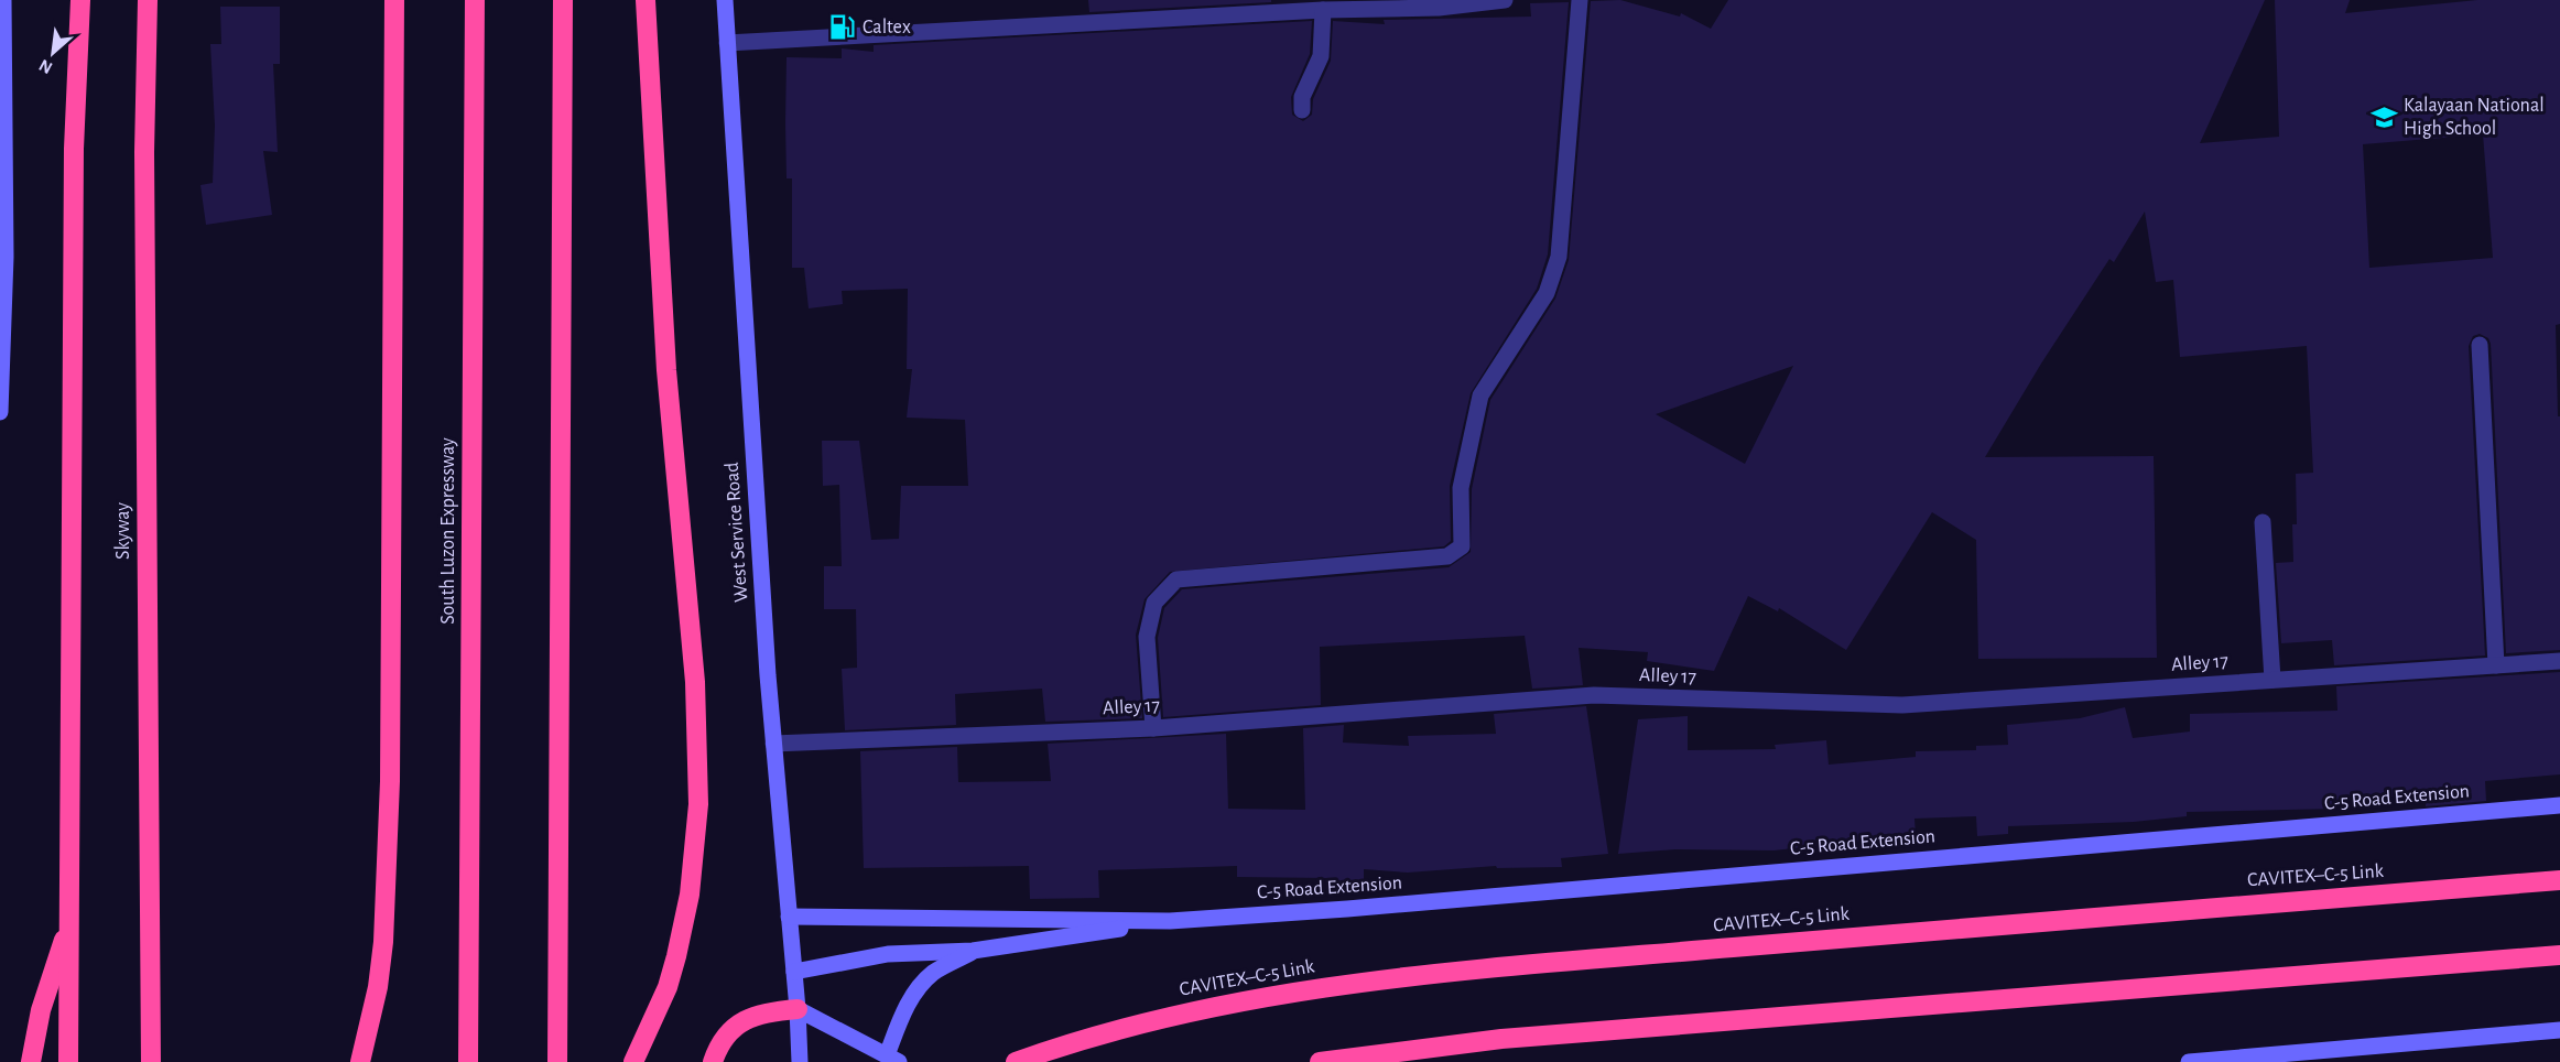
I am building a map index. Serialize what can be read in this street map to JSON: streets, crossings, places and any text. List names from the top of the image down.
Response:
{
  "streets": {
    "highway": ["Skyway", "South Luzon Expressway", "CAVITEX–C-5 Link"],
    "main road": ["West Service Road", "C-5 Road Extension"],
    "street": ["Alley 17"]
  },
  "crossings": [
    ["West Service Road", "Alley 17"]
  ],
  "places": {
    "fuel station": ["Caltex"],
    "school or university": ["Kalayaan National High School"]
  },
  "north": "bottom left"
}
